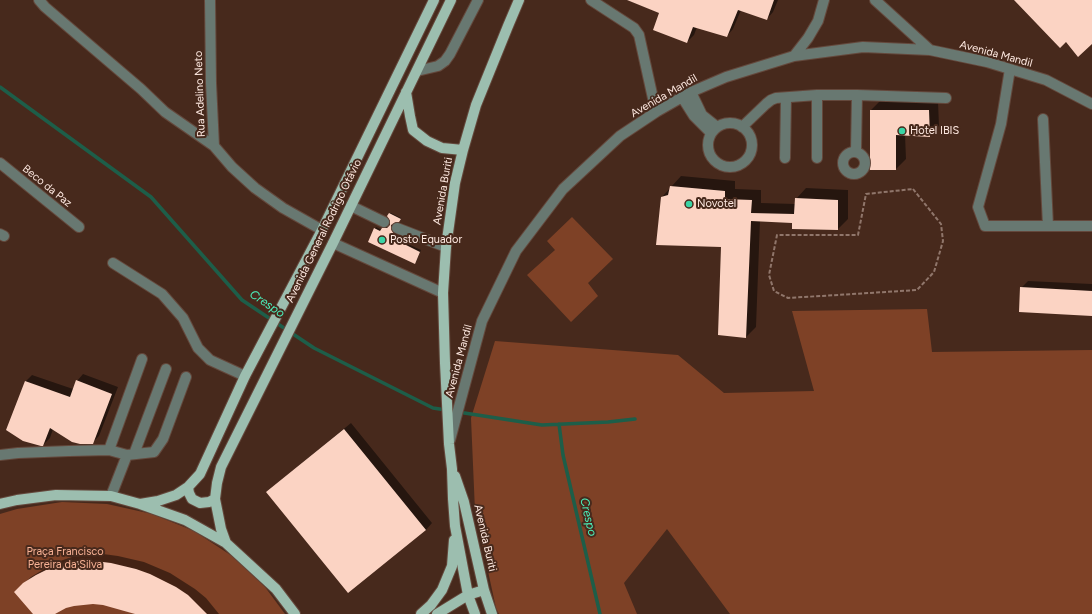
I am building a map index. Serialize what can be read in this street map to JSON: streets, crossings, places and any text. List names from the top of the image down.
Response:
{
  "streets": {
    "main road": ["Avenida Buriti", "Avenida General Rodrigo Otávio"],
    "street": ["Avenida Mandil", "Rua Adelino Neto", "Beco da Paz"]
  },
  "crossings": [
    ["Avenida Mandil", "Avenida Buriti"],
    ["Rua Adelino Neto", "Avenida General Rodrigo Otávio"]
  ],
  "water": ["Crespo"],
  "parks": ["Praça Francisco Pereira da Silva"],
  "places": ["Hotel IBIS", "Novotel", "Posto Equador"]
}
